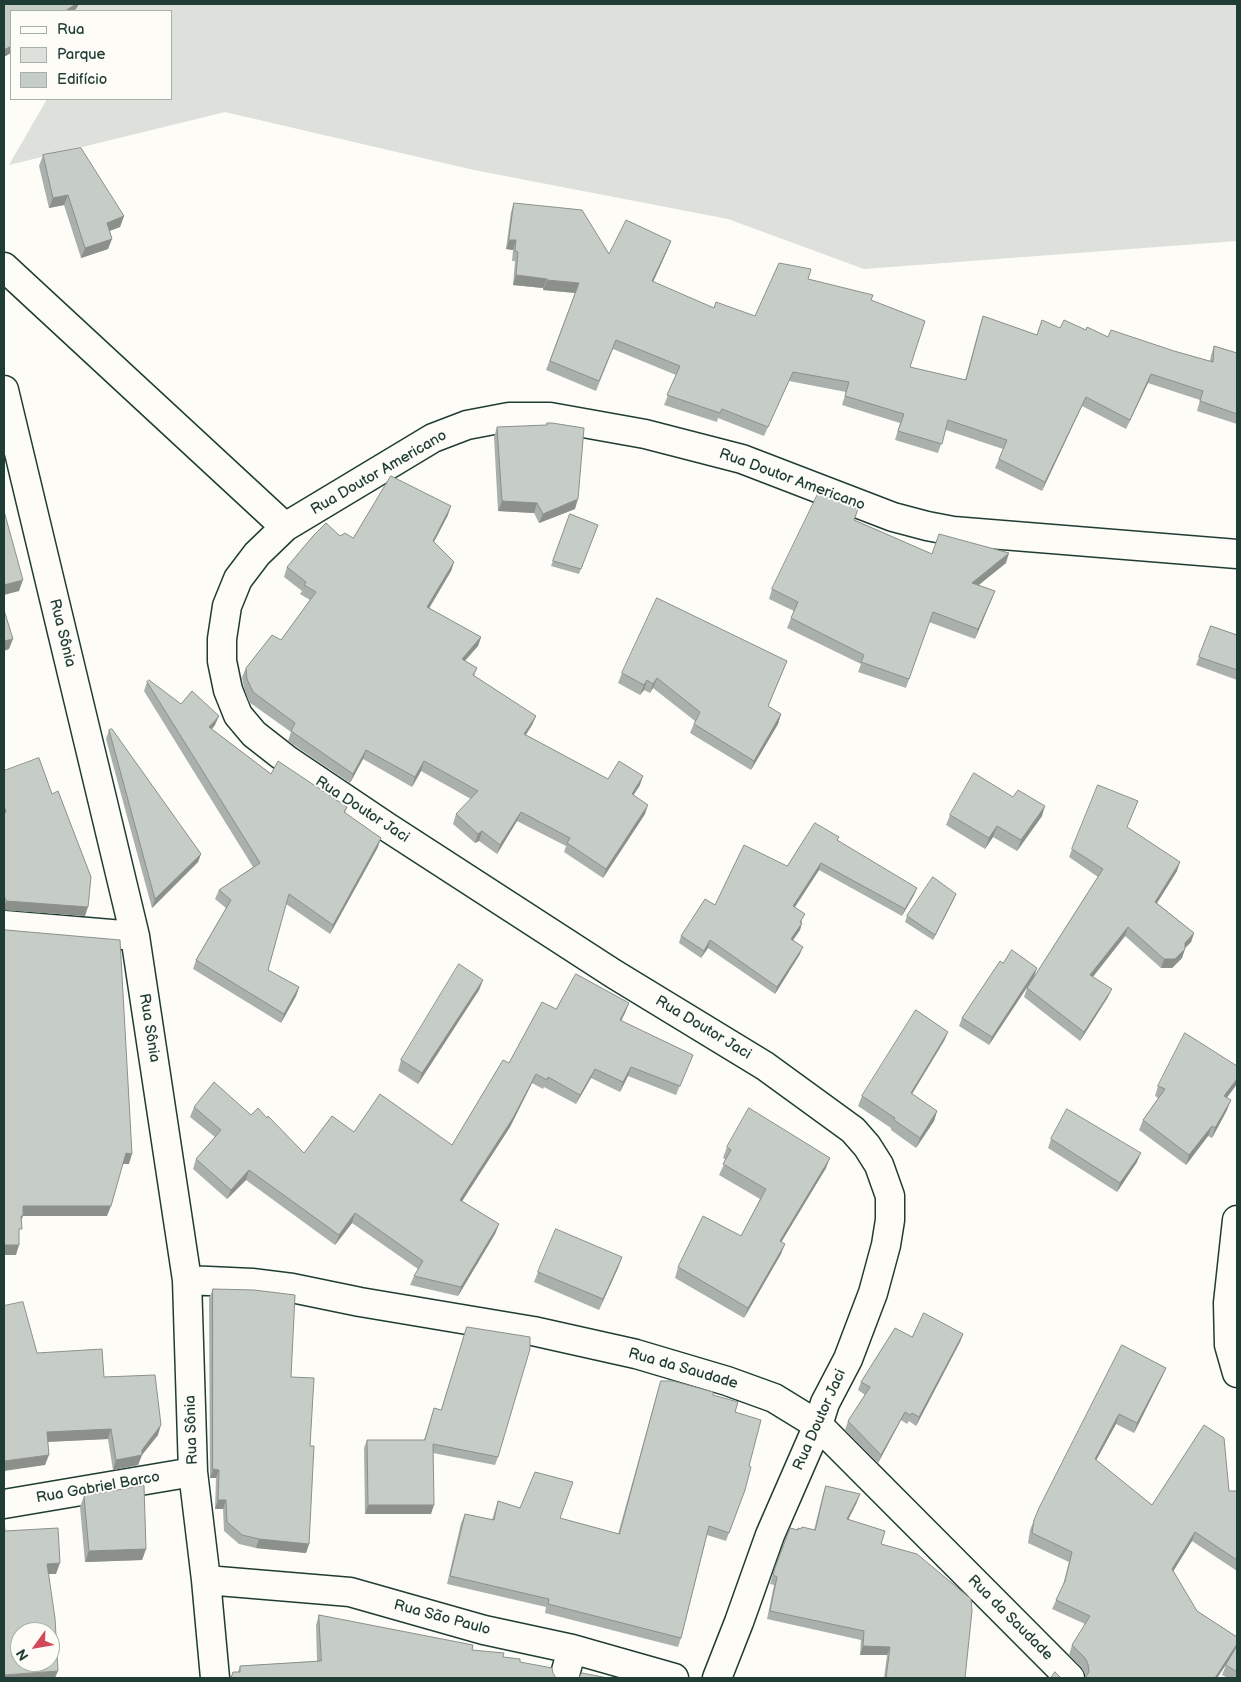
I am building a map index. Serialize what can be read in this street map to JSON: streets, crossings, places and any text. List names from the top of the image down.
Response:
{
  "streets": {
    "street": [
      "Rua Doutor Americano",
      "Rua Sônia",
      "Rua Doutor Jaci",
      "Rua da Saudade",
      "Rua Gabriel Barco",
      "Rua São Paulo"
    ]
  },
  "crossings": [
    ["Rua Doutor Americano", "Rua Doutor Jaci"],
    ["Rua Sônia", "Rua da Saudade"],
    ["Rua Sônia", "Rua Gabriel Barco"],
    ["Rua Sônia", "Rua São Paulo"],
    ["Rua Doutor Jaci", "Rua da Saudade"]
  ],
  "legend": ["Rua", "Parque", "Edifício"],
  "north": "bottom left"
}
